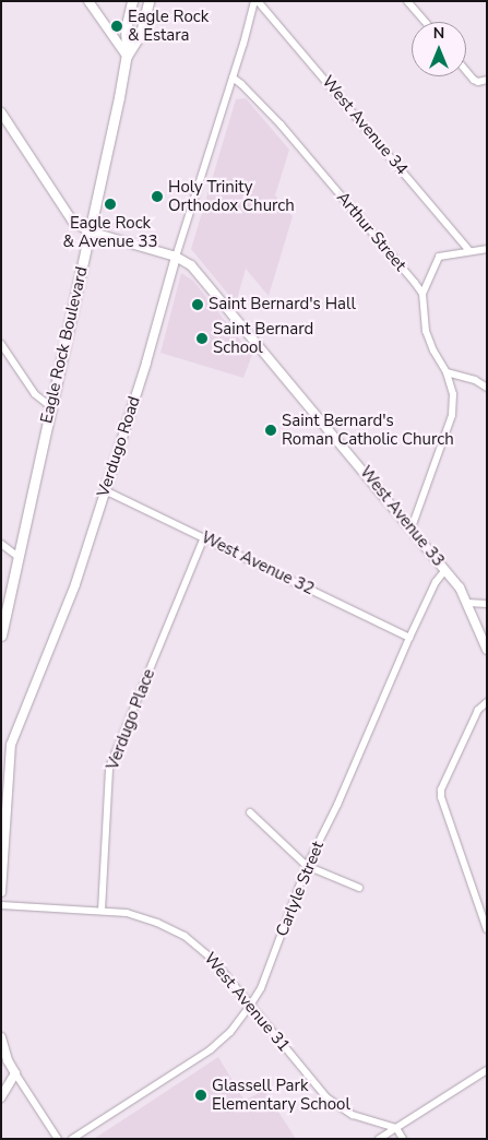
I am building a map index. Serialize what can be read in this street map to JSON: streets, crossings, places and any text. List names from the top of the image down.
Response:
{
  "streets": {
    "main road": ["Eagle Rock Boulevard"],
    "street": [
      "West Avenue 34",
      "Arthur Street",
      "Verdugo Road",
      "West Avenue 33",
      "West Avenue 32",
      "Verdugo Place",
      "Carlyle Street",
      "West Avenue 31"
    ]
  },
  "crossings": [
    ["West Avenue 34", "Verdugo Road"],
    ["Arthur Street", "Verdugo Road"],
    ["Eagle Rock Boulevard", "West Avenue 33"],
    ["Verdugo Road", "West Avenue 33"],
    ["Verdugo Road", "West Avenue 32"],
    ["West Avenue 33", "Carlyle Street"],
    ["West Avenue 32", "Verdugo Place"],
    ["West Avenue 32", "Carlyle Street"],
    ["Verdugo Place", "West Avenue 31"],
    ["Carlyle Street", "West Avenue 31"]
  ],
  "places": [
    "Eagle Rock & Estara",
    "Holy Trinity Orthodox Church",
    "Eagle Rock & Avenue 33",
    "Saint Bernard's Hall",
    "Saint Bernard School",
    "Saint Bernard's Roman Catholic Church",
    "Glassell Park Elementary School"
  ],
  "north": "top"
}
